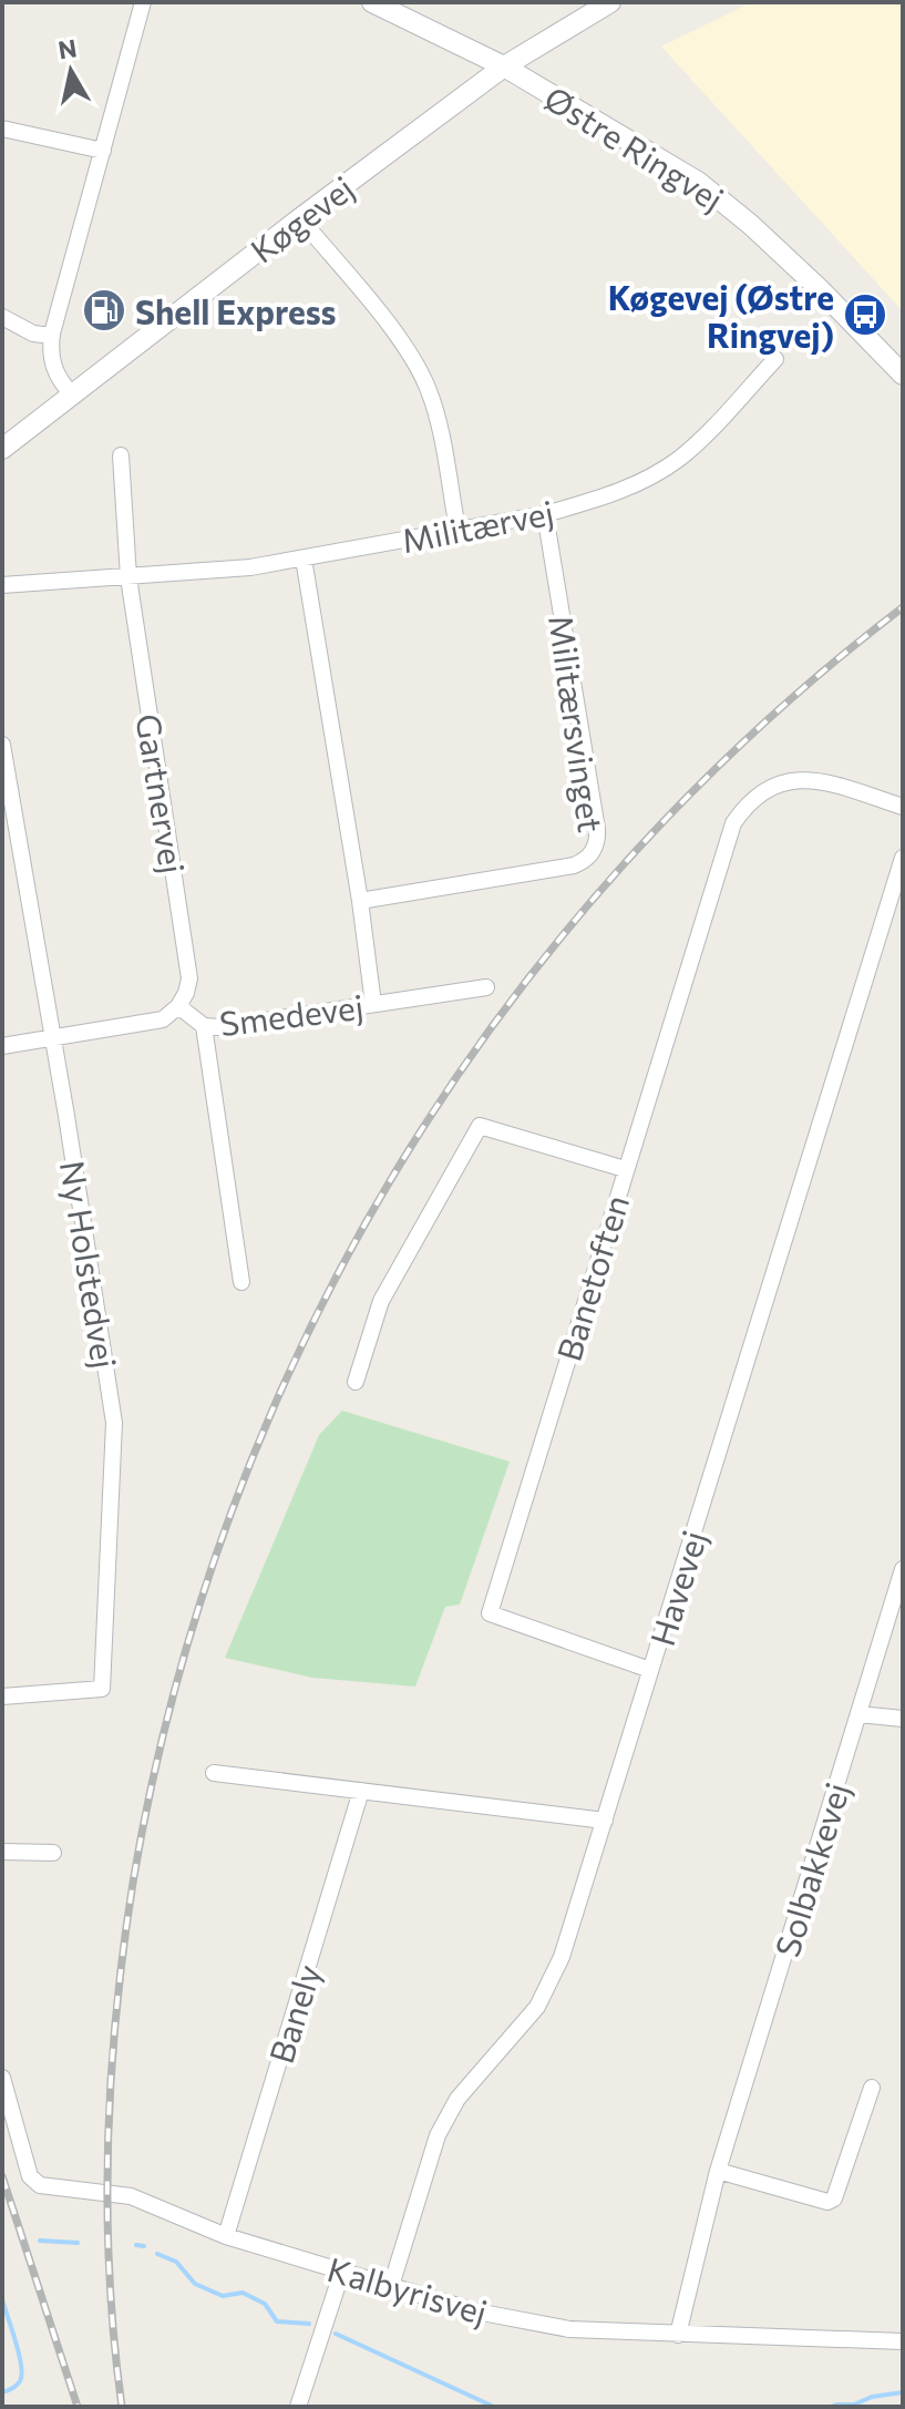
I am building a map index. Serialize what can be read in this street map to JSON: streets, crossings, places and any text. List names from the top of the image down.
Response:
{
  "streets": {
    "street": [
      "Østre Ringvej",
      "Køgevej",
      "Militærvej",
      "Militærsvinget",
      "Gartnervej",
      "Smedevej",
      "Ny Holstedvej",
      "Banetoften",
      "Havevej",
      "Solbakkevej",
      "Banely",
      "Kalbyrisvej"
    ]
  },
  "crossings": [
    ["Østre Ringvej", "Køgevej"],
    ["Militærvej", "Militærsvinget"],
    ["Militærvej", "Gartnervej"],
    ["Gartnervej", "Smedevej"],
    ["Smedevej", "Ny Holstedvej"],
    ["Banetoften", "Havevej"],
    ["Havevej", "Kalbyrisvej"],
    ["Solbakkevej", "Kalbyrisvej"],
    ["Banely", "Kalbyrisvej"]
  ],
  "places": {
    "fuel station": ["Shell Express"],
    "bus stop": ["Køgevej (Østre Ringvej)"]
  },
  "north": "top"
}
